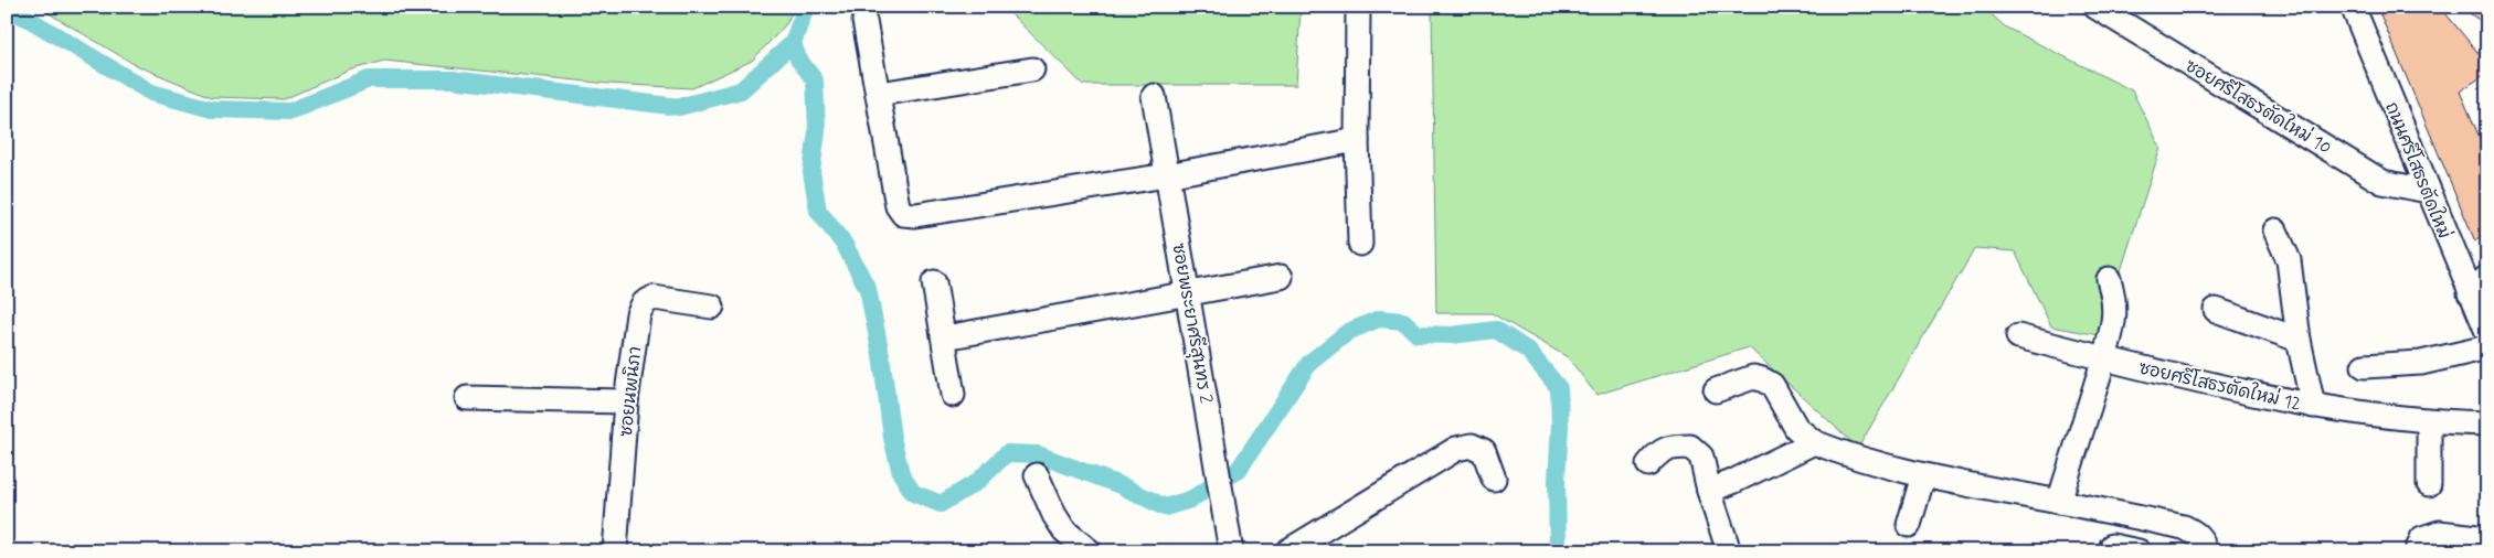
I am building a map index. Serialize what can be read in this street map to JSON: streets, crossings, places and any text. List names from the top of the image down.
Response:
{
  "streets": {
    "street": [
      "ซอยศรีโสธรตัดใหม่ 10",
      "ถนนศรีโสธรตัดใหม่",
      "ซอยพระยาศรีสุนทร 2",
      "ซอยศรีโสธรตัดใหม่ 12",
      "ซอยนพนิภา"
    ]
  },
  "crossings": [
    ["ซอยศรีโสธรตัดใหม่ 10", "ถนนศรีโสธรตัดใหม่"]
  ]
}
